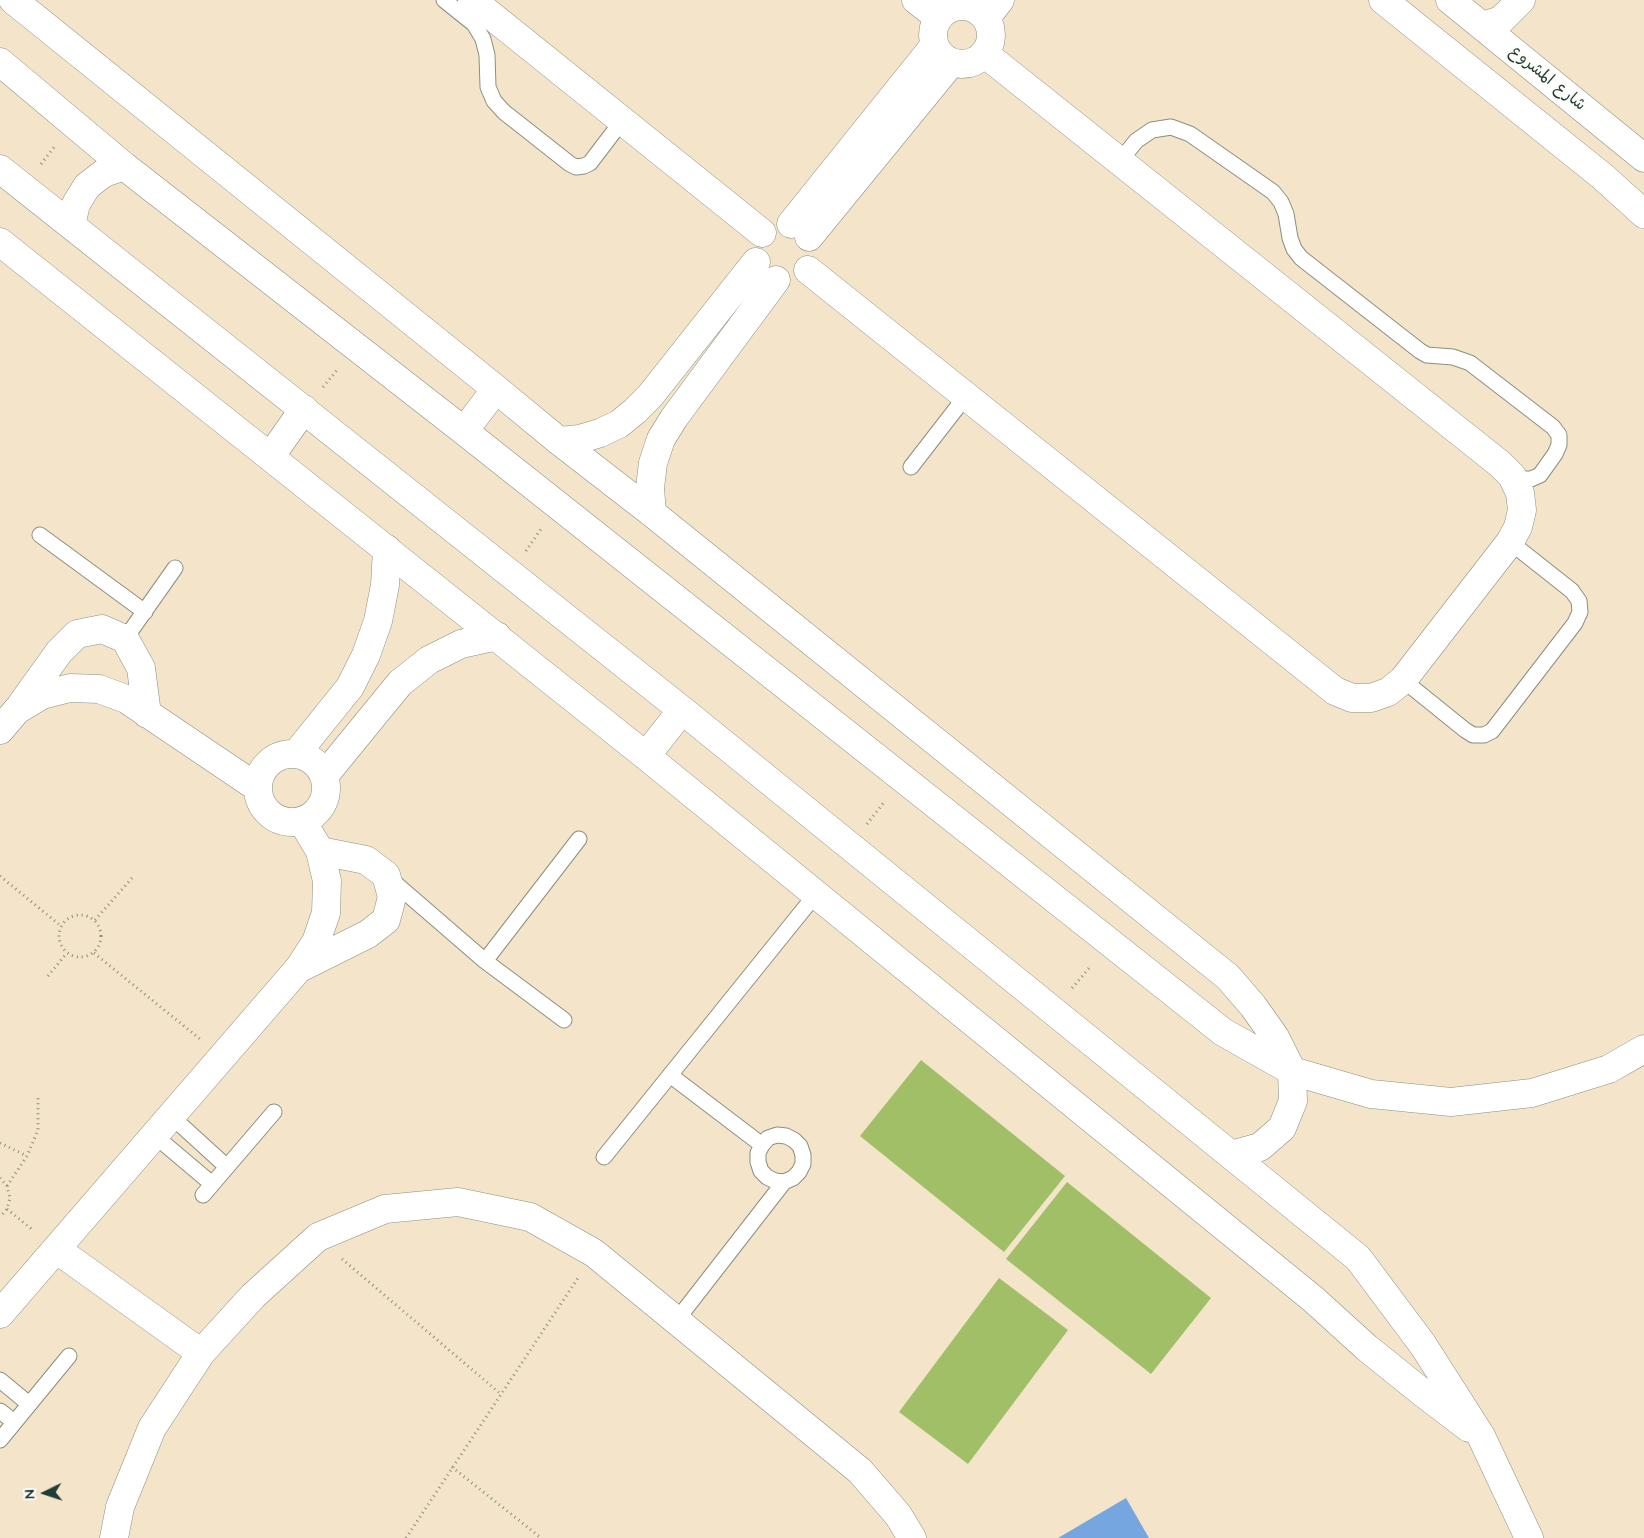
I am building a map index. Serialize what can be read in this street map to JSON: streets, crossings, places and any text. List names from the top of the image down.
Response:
{
  "streets": {
    "street": ["شارع المشروع"]
  },
  "north": "left"
}
